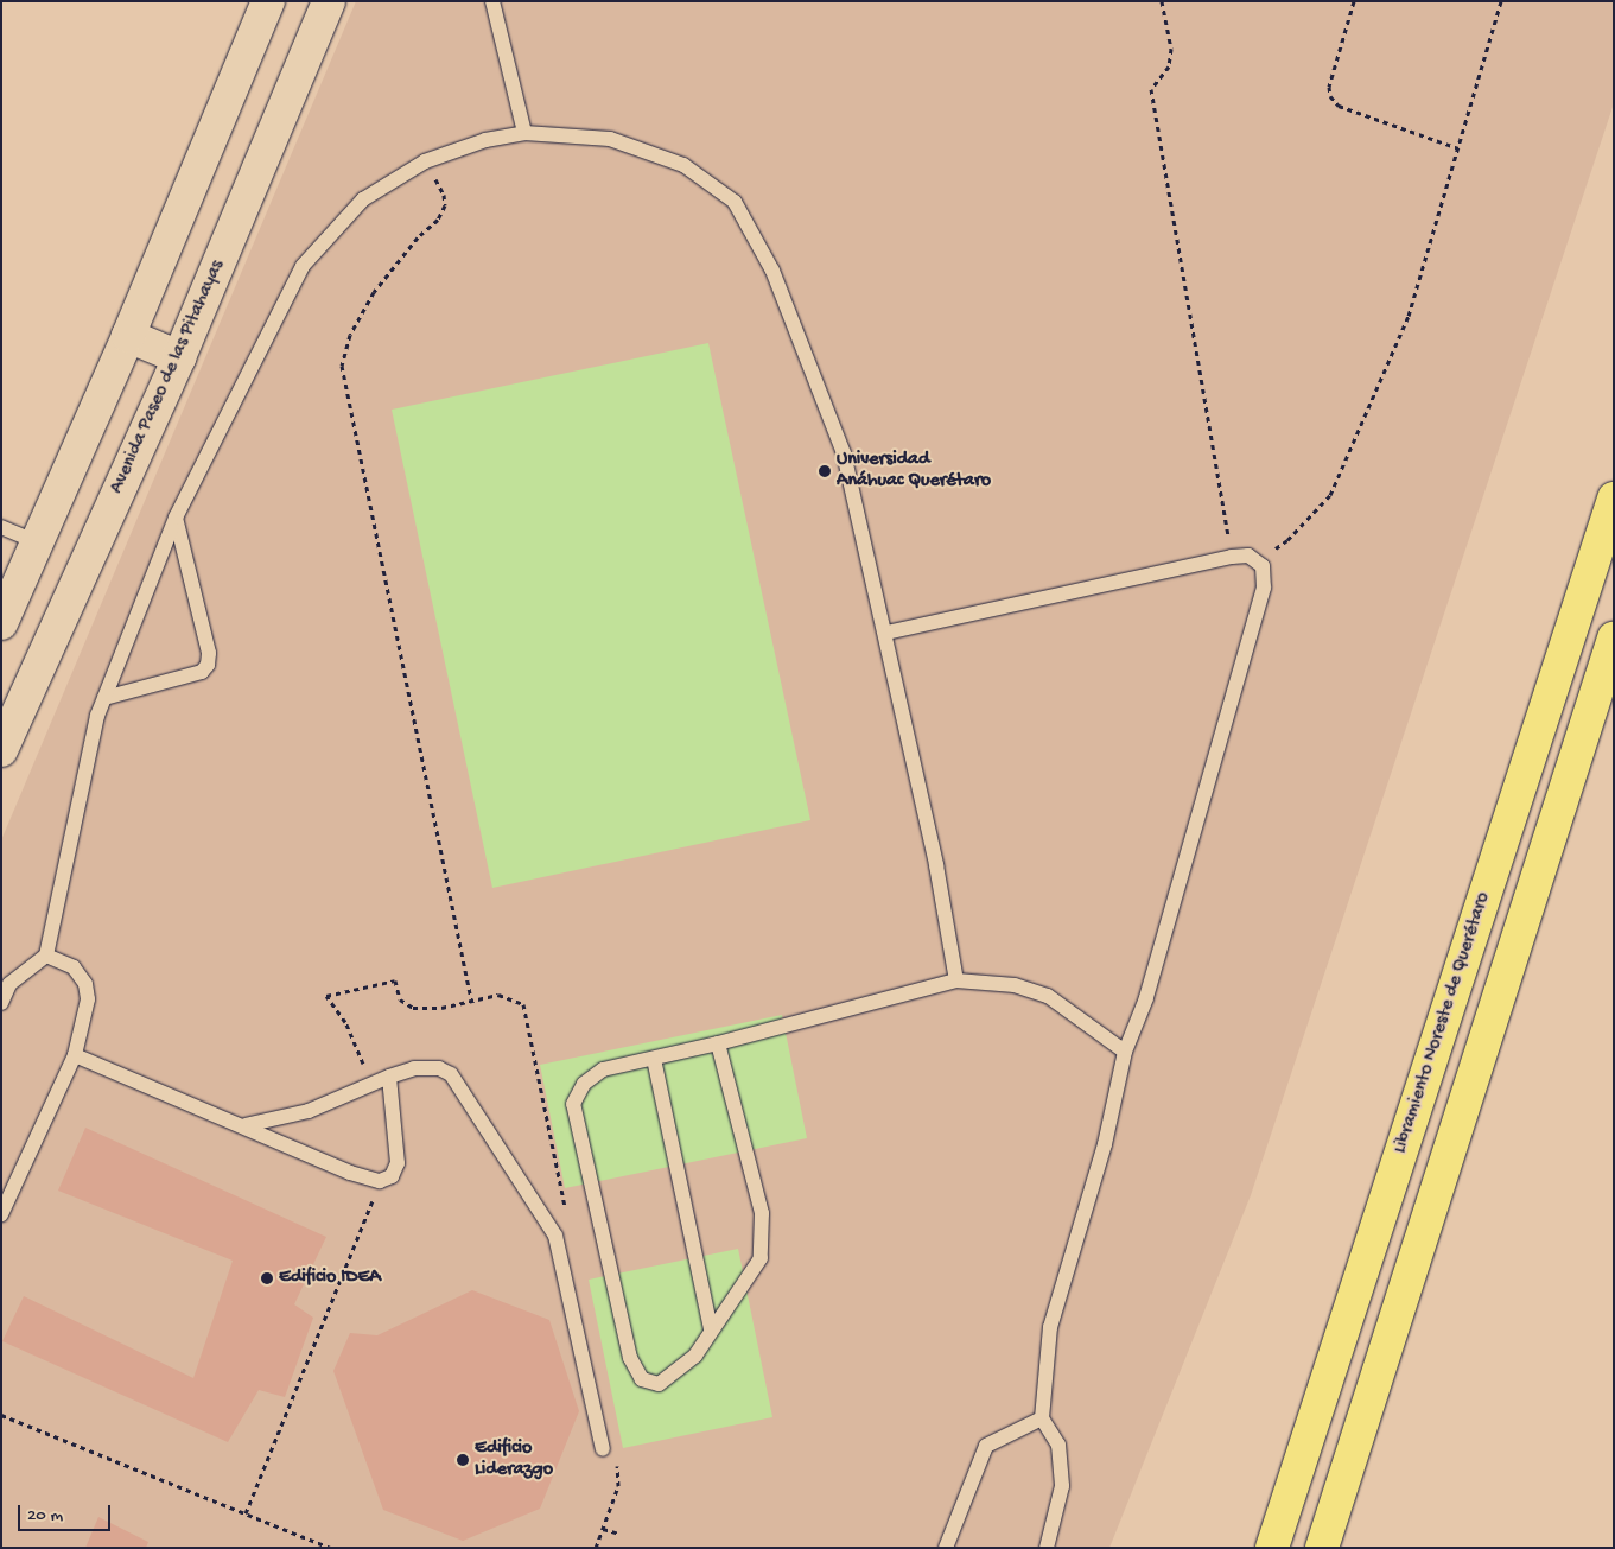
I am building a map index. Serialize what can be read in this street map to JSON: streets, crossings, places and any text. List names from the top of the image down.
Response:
{
  "streets": {
    "highway": ["Libramiento Noreste de Querétaro"],
    "street": ["Avenida Paseo de las Pitahayas"]
  },
  "places": ["Universidad Anáhuac Querétaro", "Edificio IDEA", "Edificio Liderazgo"],
  "scale_bar": "20 m"
}
